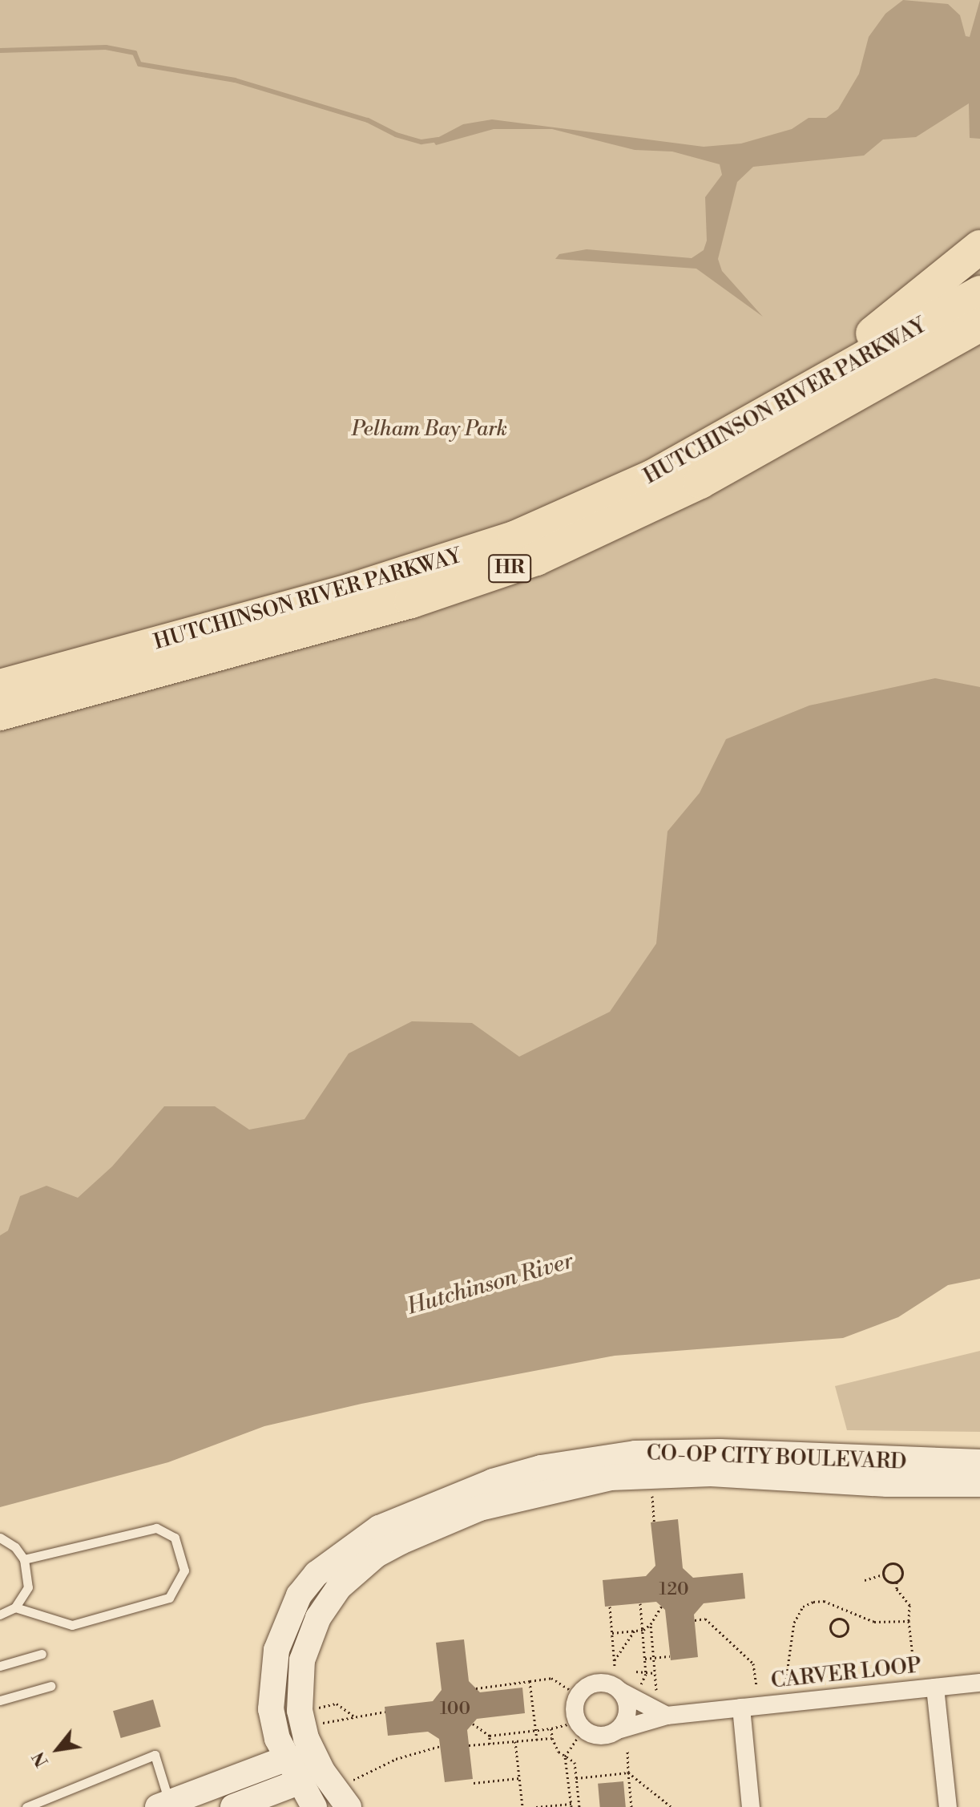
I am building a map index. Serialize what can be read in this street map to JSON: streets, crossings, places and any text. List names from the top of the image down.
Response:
{
  "streets": {
    "highway": ["HUTCHINSON RIVER PARKWAY", "HR"],
    "main road": ["CO-OP CITY BOULEVARD"],
    "street": ["CARVER LOOP"]
  },
  "water": ["Hutchinson River"],
  "parks": ["Pelham Bay Park"],
  "house_numbers": ["120", "100"],
  "north": "bottom left"
}
